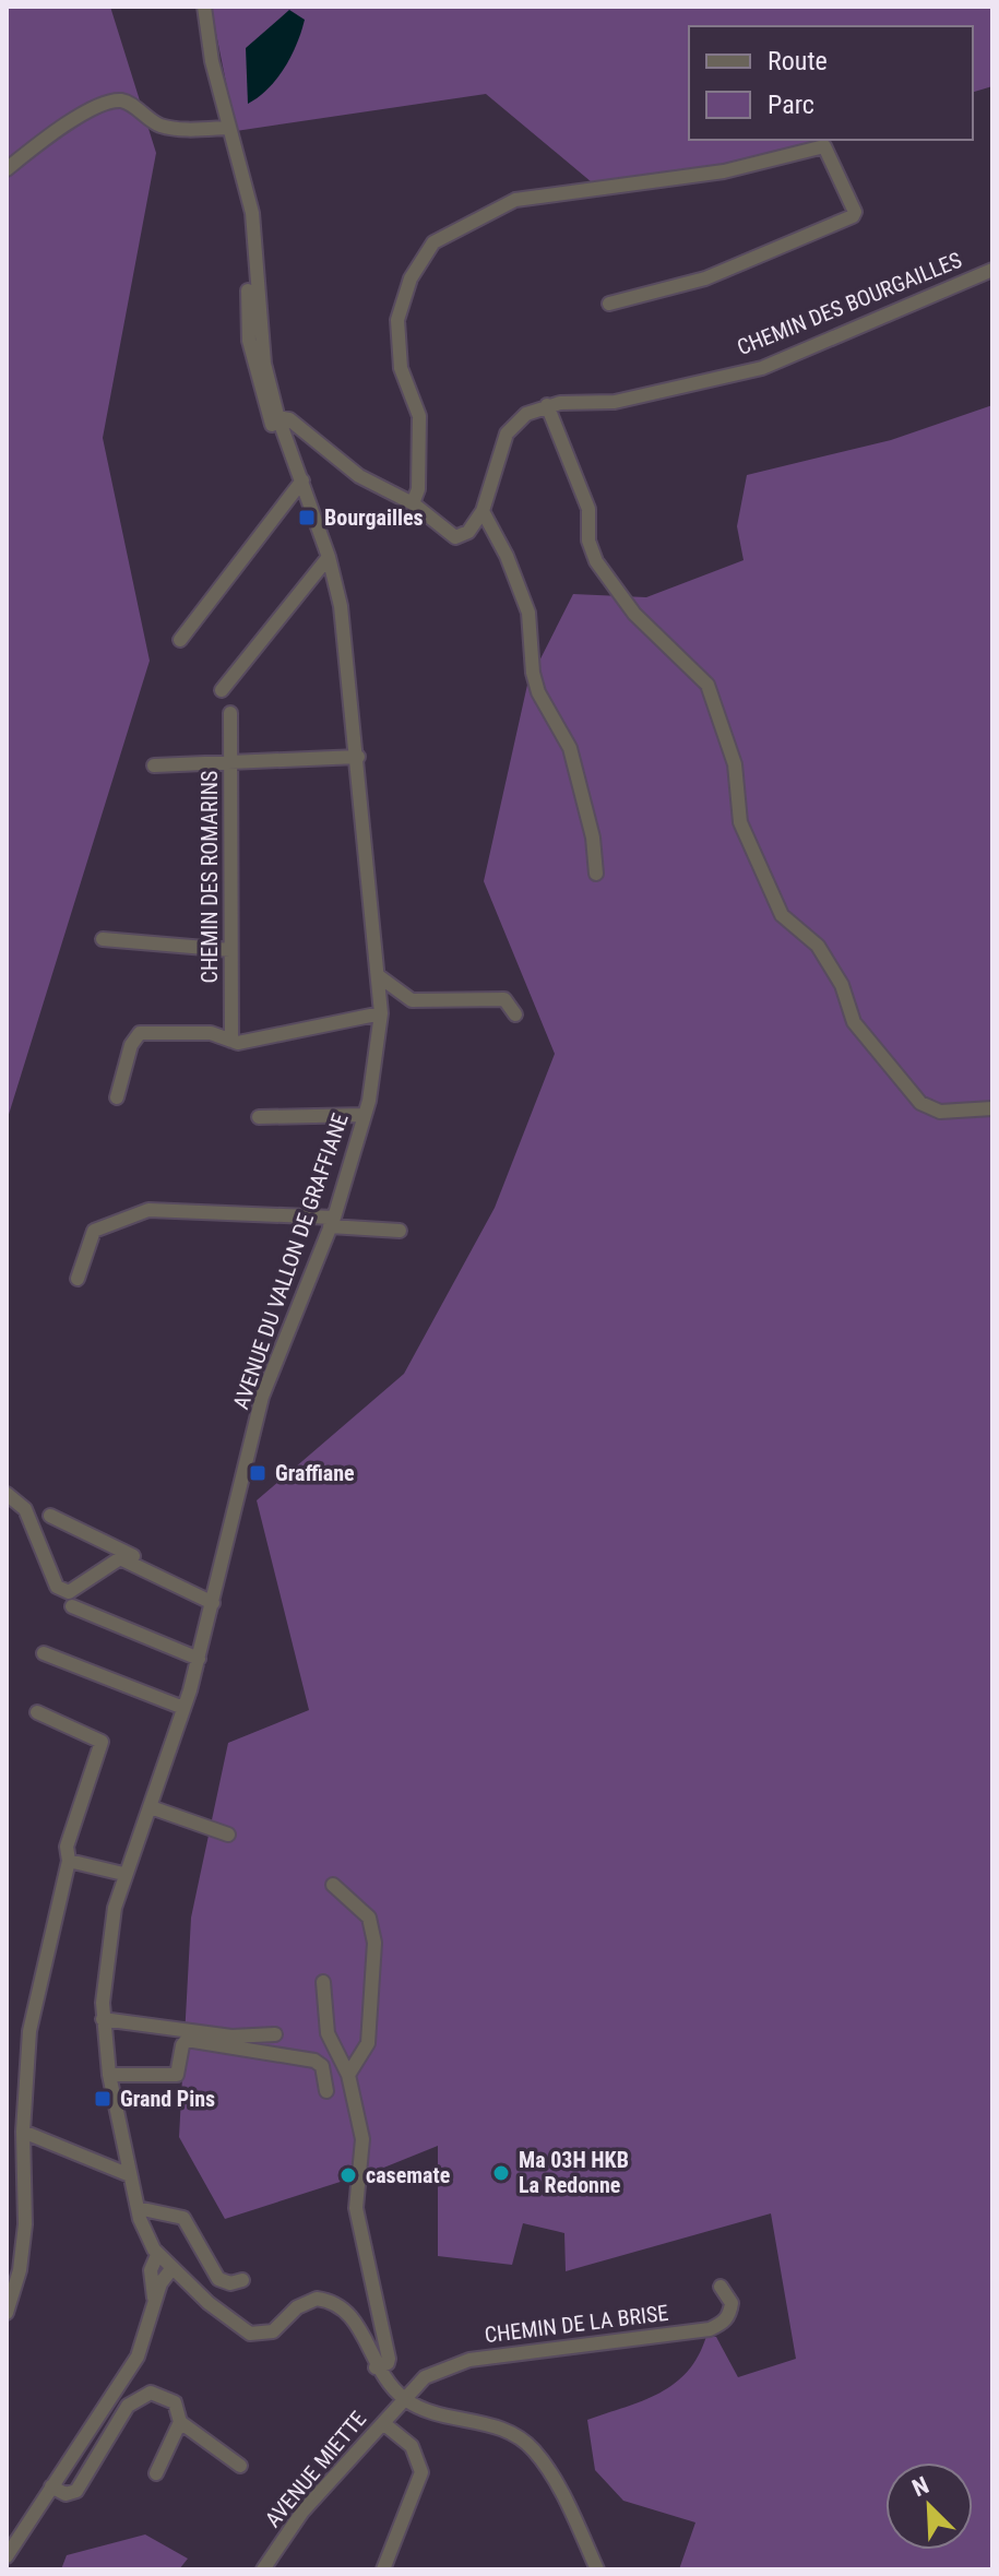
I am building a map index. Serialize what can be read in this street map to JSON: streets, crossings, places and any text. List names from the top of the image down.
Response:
{
  "streets": {
    "street": [
      "CHEMIN DES BOURGAILLES",
      "CHEMIN DES ROMARINS",
      "AVENUE DU VALLON DE GRAFFIANE",
      "CHEMIN DE LA BRISE",
      "AVENUE MIETTE"
    ]
  },
  "crossings": [
    ["AVENUE DU VALLON DE GRAFFIANE", "CHEMIN DE LA BRISE"],
    ["AVENUE DU VALLON DE GRAFFIANE", "AVENUE MIETTE"],
    ["CHEMIN DE LA BRISE", "AVENUE MIETTE"]
  ],
  "places": {
    "transit": ["Bourgailles", "Graffiane", "Grand Pins"],
    "other": ["Ma 03H HKB La Redonne", "casemate"]
  },
  "legend": ["Route", "Parc"],
  "north": "top left"
}
